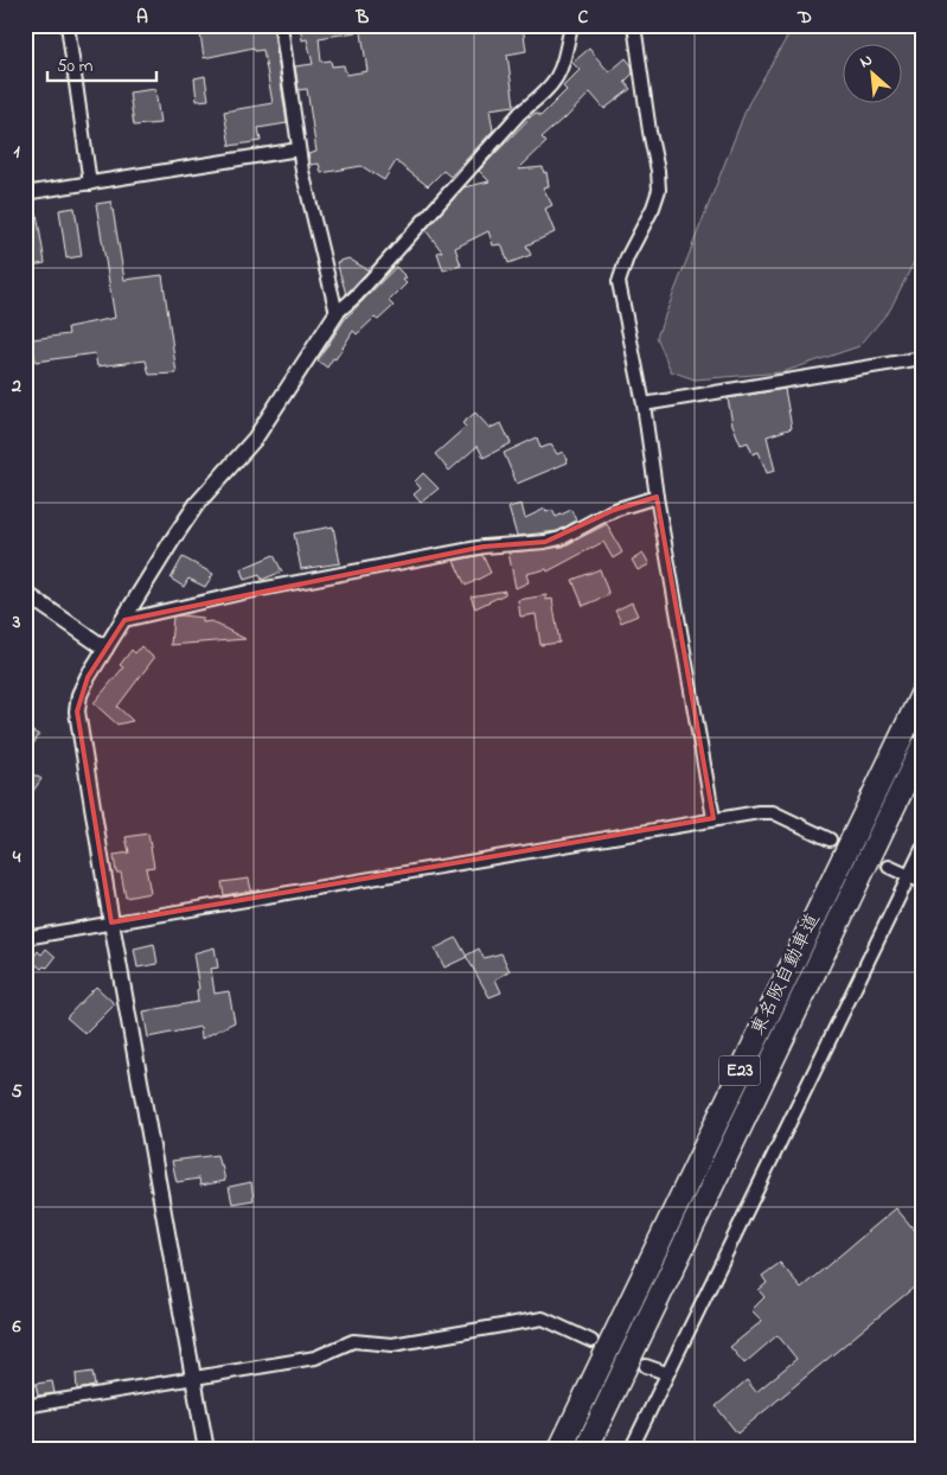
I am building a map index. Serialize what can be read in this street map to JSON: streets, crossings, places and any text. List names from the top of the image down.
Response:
{
  "streets": {
    "highway": ["東名阪自動車道", "E23"]
  },
  "scale_bar": "50 m",
  "north": "top left",
  "grid": {
    "columns": [
      "A",
      "B",
      "C",
      "D"
    ],
    "rows": [
      "1",
      "2",
      "3",
      "4",
      "5",
      "6"
    ]
  }
}
